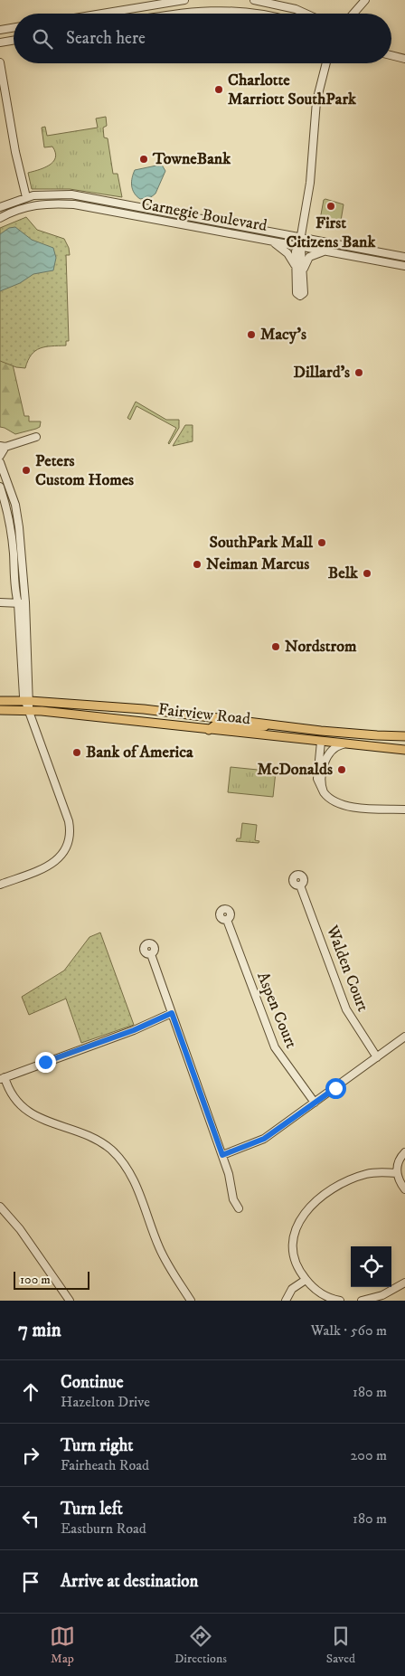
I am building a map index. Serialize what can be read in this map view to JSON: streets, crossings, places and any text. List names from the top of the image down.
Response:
{
  "streets": {
    "main road": ["Fairview Road"],
    "street": ["Carnegie Boulevard", "Walden Court", "Aspen Court"]
  },
  "places": [
    "Charlotte Marriott SouthPark",
    "TowneBank",
    "First Citizens Bank",
    "Macy's",
    "Dillard's",
    "Peters Custom Homes",
    "SouthPark Mall",
    "Neiman Marcus",
    "Belk",
    "Nordstrom",
    "Bank of America",
    "McDonalds"
  ],
  "scale_bar": "100 m",
  "page": {
    "search": "Search here",
    "scale": "100 m",
    "heading": ["7 min", "Walk · 560 m"],
    "list": [
      ["Continue", "Hazelton Drive", "180 m"],
      ["Turn right", "Fairheath Road", "200 m"],
      ["Turn left", "Eastburn Road", "180 m"],
      "Arrive at destination"
    ],
    "nav": ["Map", "Directions", "Saved"]
  }
}
